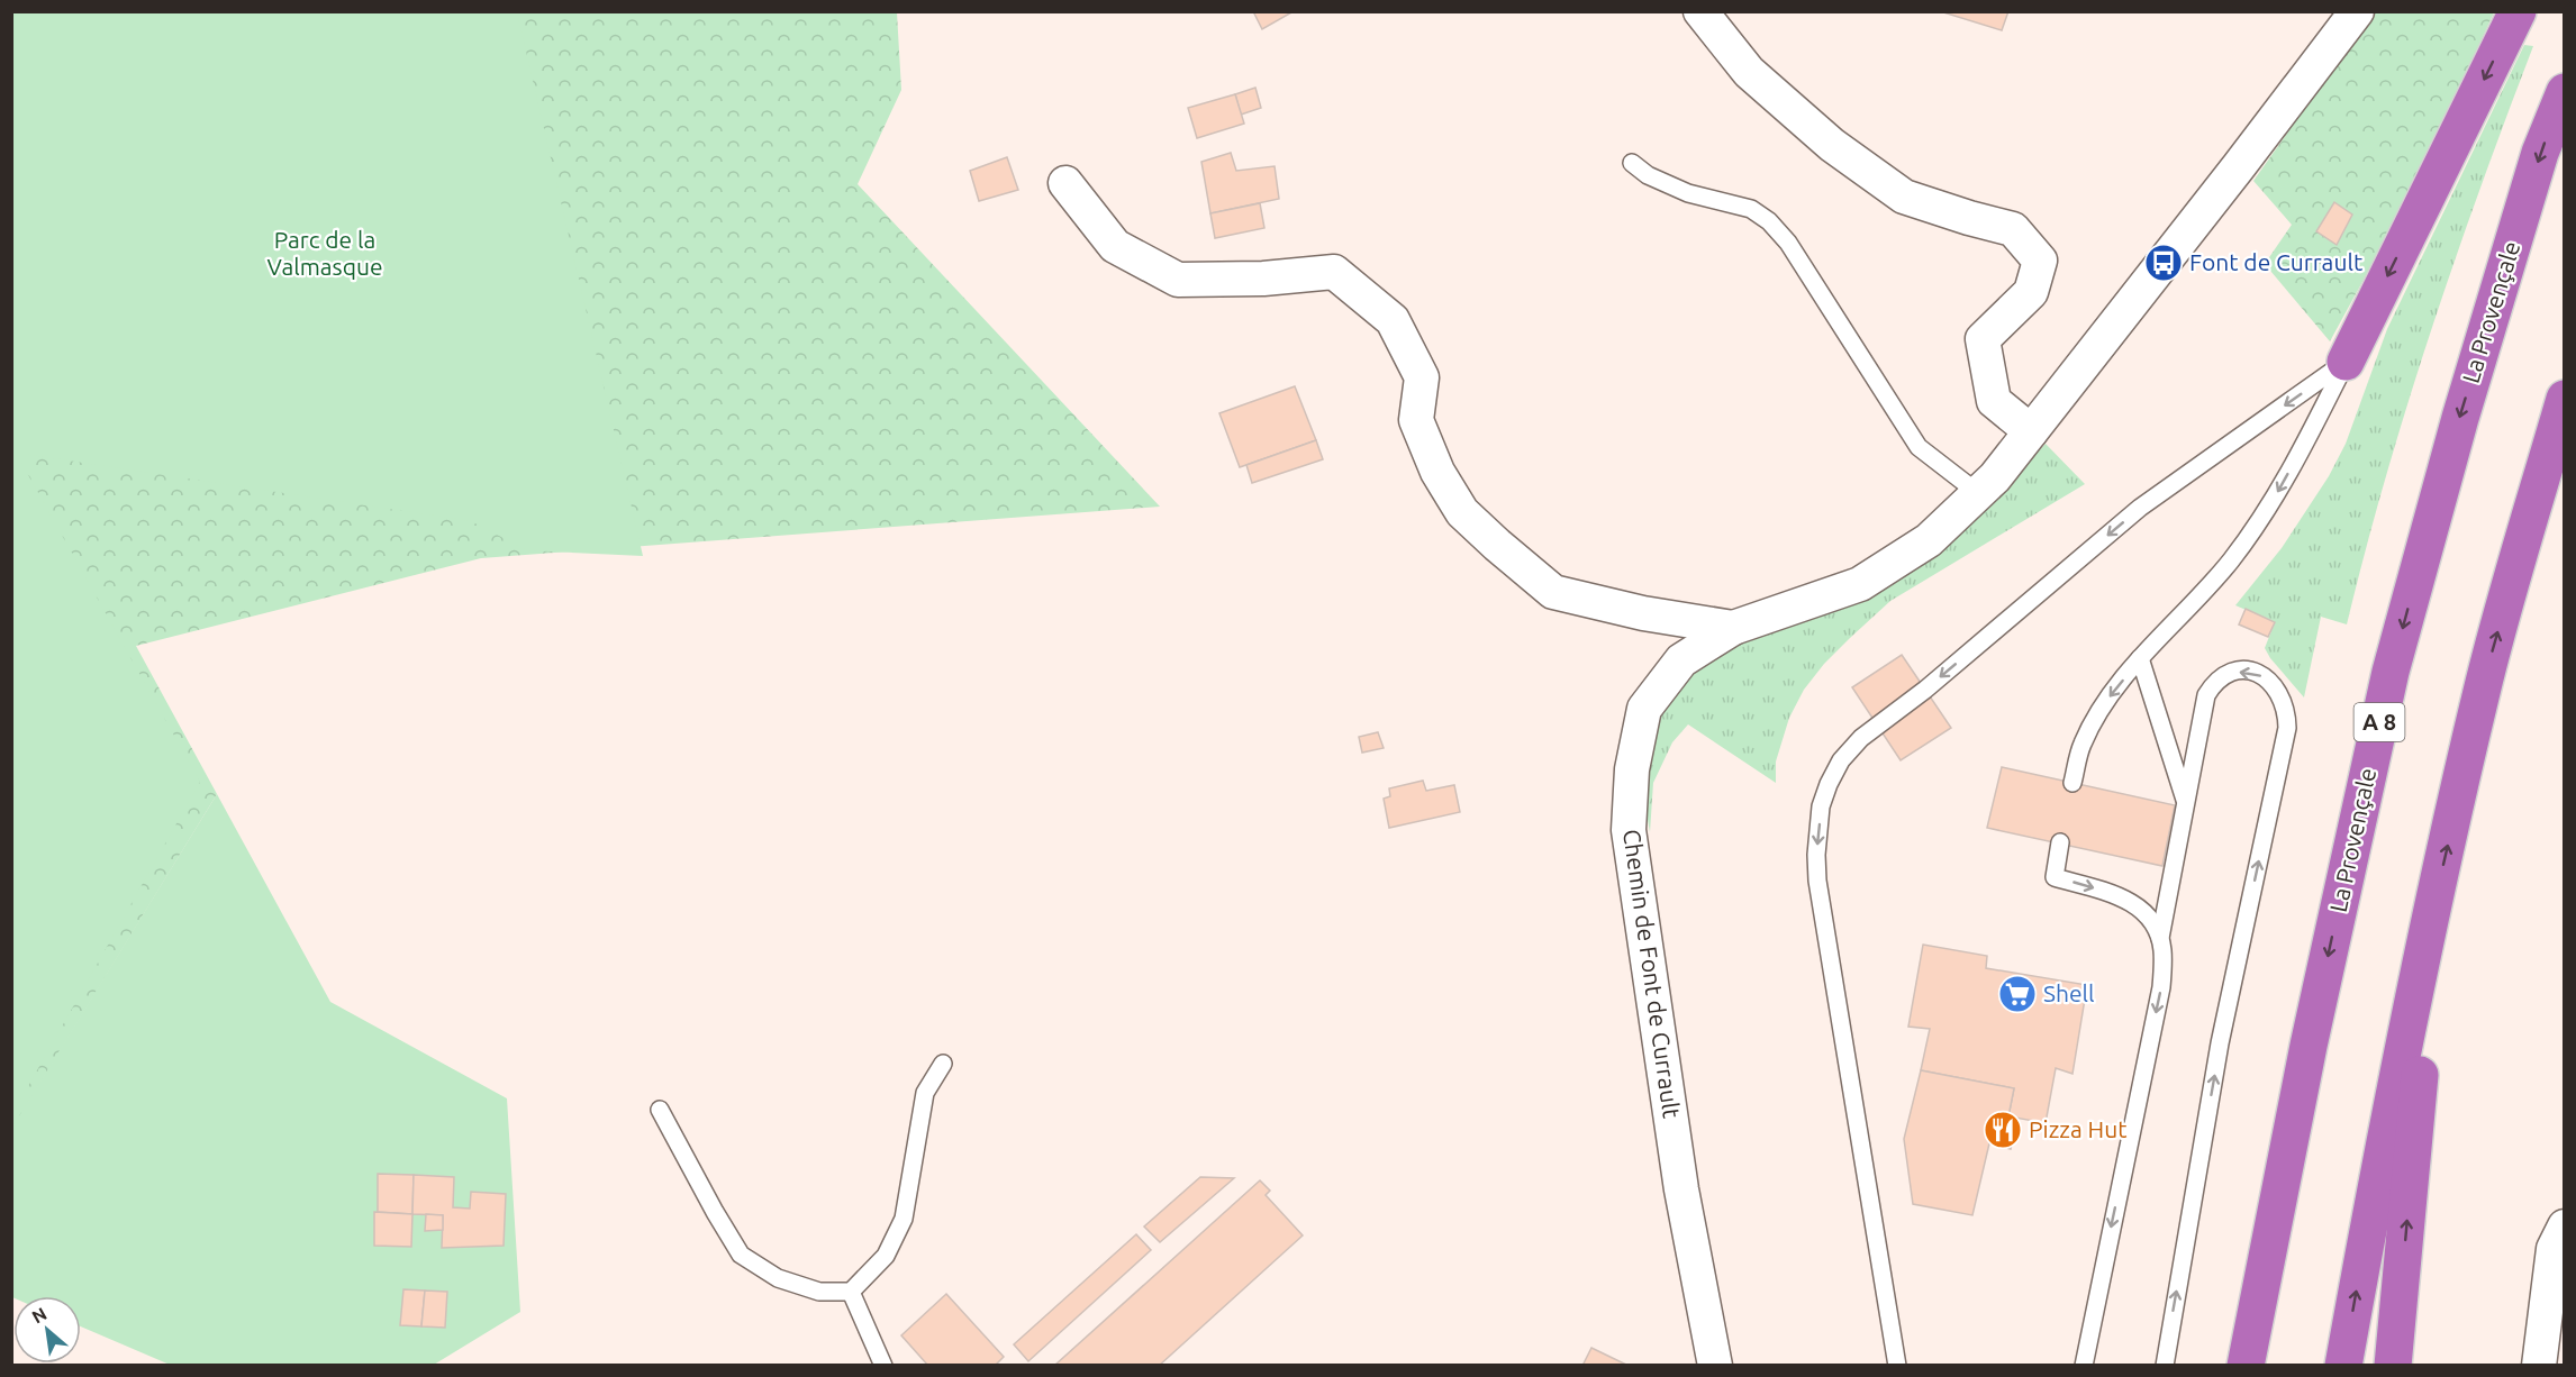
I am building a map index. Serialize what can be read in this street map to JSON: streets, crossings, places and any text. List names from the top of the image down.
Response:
{
  "streets": {
    "highway": ["La Provençale", "A 8"],
    "street": ["Chemin de Font de Currault"]
  },
  "parks": ["Parc de la Valmasque"],
  "places": {
    "bus stop": ["Font de Currault"],
    "supermarket": ["Shell"],
    "restaurant": ["Pizza Hut"]
  },
  "north": "top left"
}
